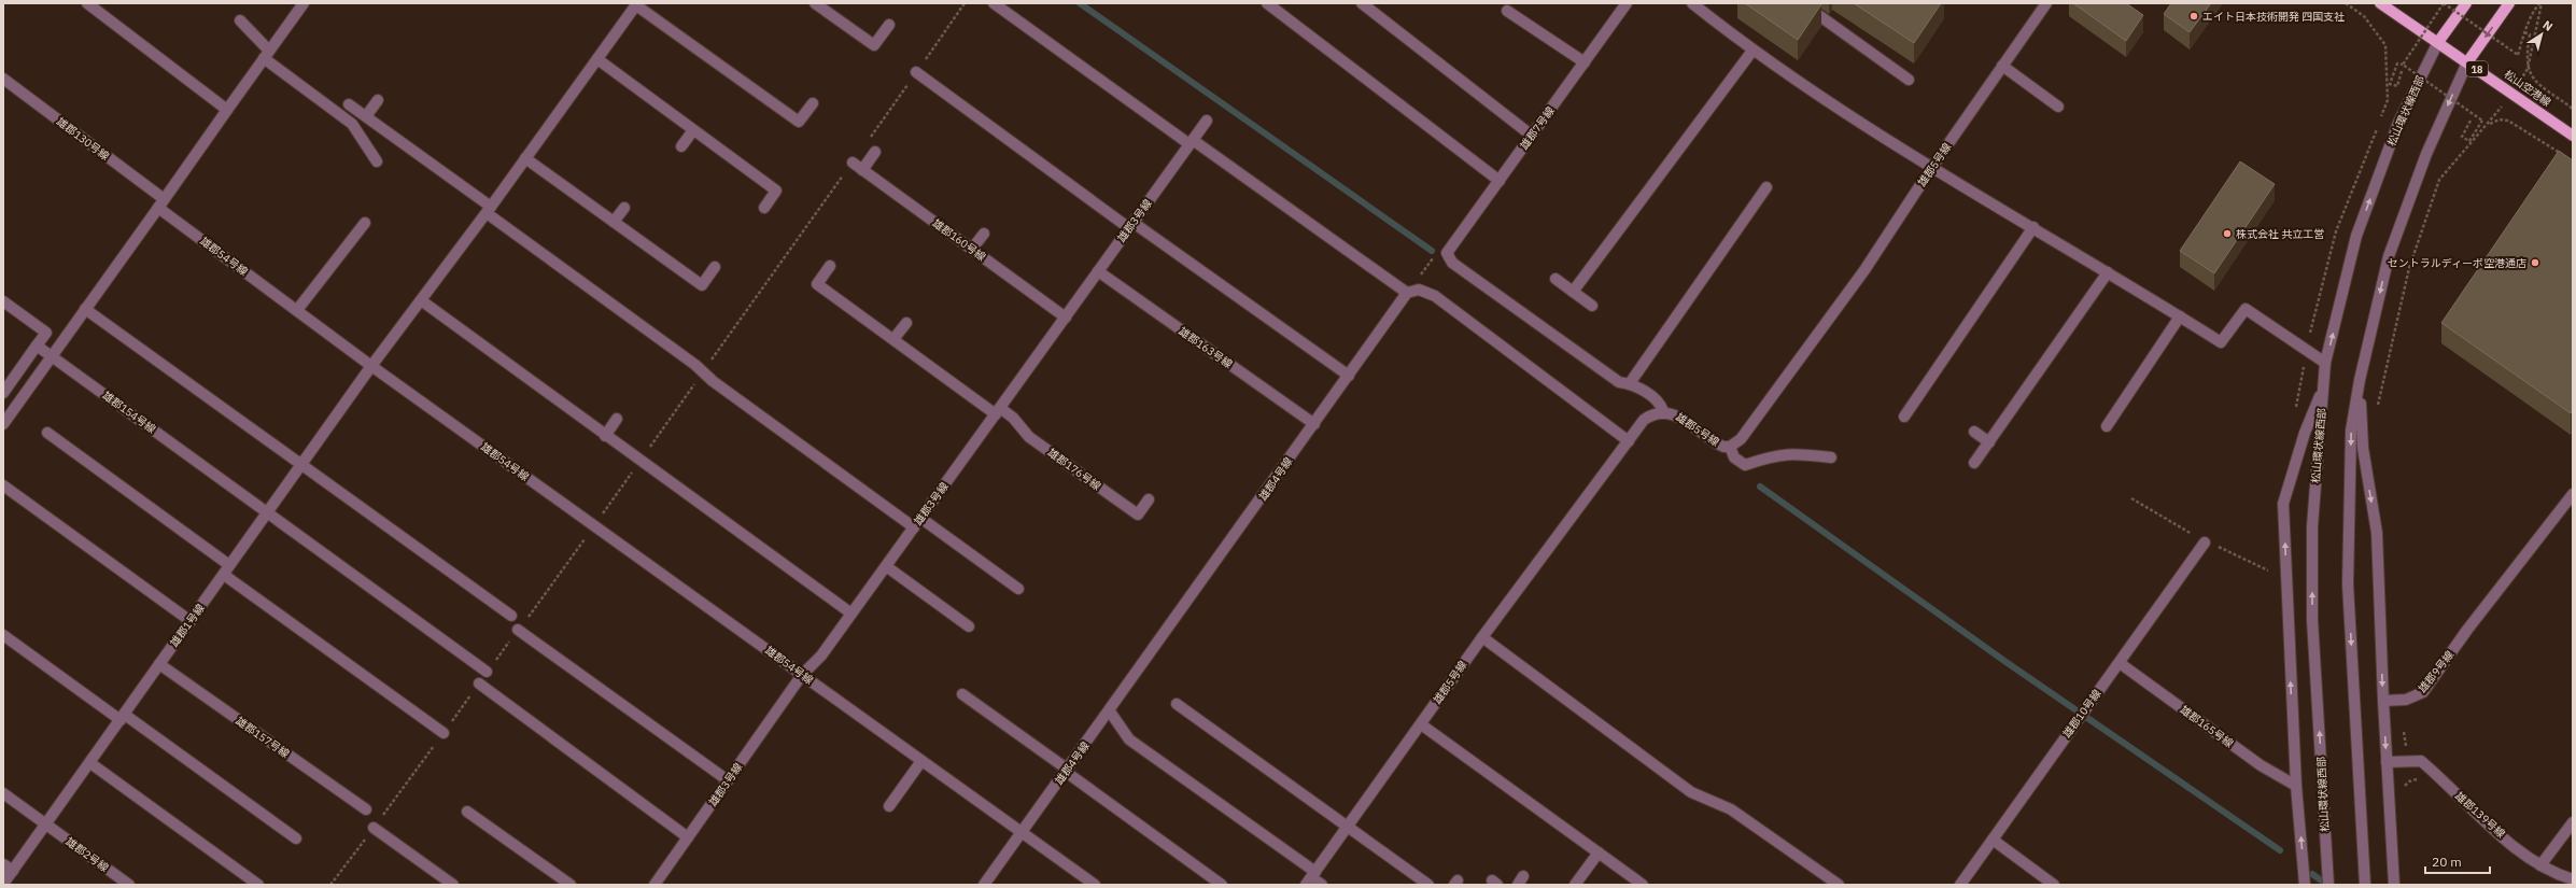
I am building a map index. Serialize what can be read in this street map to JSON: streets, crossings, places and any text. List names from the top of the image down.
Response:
{
  "streets": {
    "main road": ["18", "松山空港線"],
    "street": [
      "松山環状線西部",
      "雄郡7号線",
      "雄郡130号線",
      "雄郡5号線",
      "雄郡3号線",
      "雄郡160号線",
      "雄郡54号線",
      "雄郡163号線",
      "雄郡154号線",
      "雄郡176号線",
      "雄郡4号線",
      "雄郡1号線",
      "雄郡9号線",
      "雄郡10号線",
      "雄郡165号線",
      "雄郡157号線",
      "雄郡139号線",
      "雄郡2号線"
    ]
  },
  "crossings": [
    ["18", "松山空港線"],
    ["松山空港線", "松山環状線西部"],
    ["雄郡130号線", "雄郡54号線"],
    ["雄郡3号線", "雄郡160号線"],
    ["雄郡3号線", "雄郡54号線"],
    ["雄郡3号線", "雄郡163号線"],
    ["雄郡3号線", "雄郡176号線"],
    ["雄郡54号線", "雄郡4号線"],
    ["雄郡54号線", "雄郡1号線"],
    ["雄郡163号線", "雄郡4号線"],
    ["雄郡154号線", "雄郡1号線"],
    ["雄郡1号線", "雄郡157号線"],
    ["雄郡1号線", "雄郡2号線"],
    ["雄郡10号線", "雄郡165号線"]
  ],
  "places": ["エイト日本技術開発 四国支社", "株式会社 共立工営", "セントラルディーボ空港通店"],
  "scale_bar": "20 m",
  "north": "top right"
}
